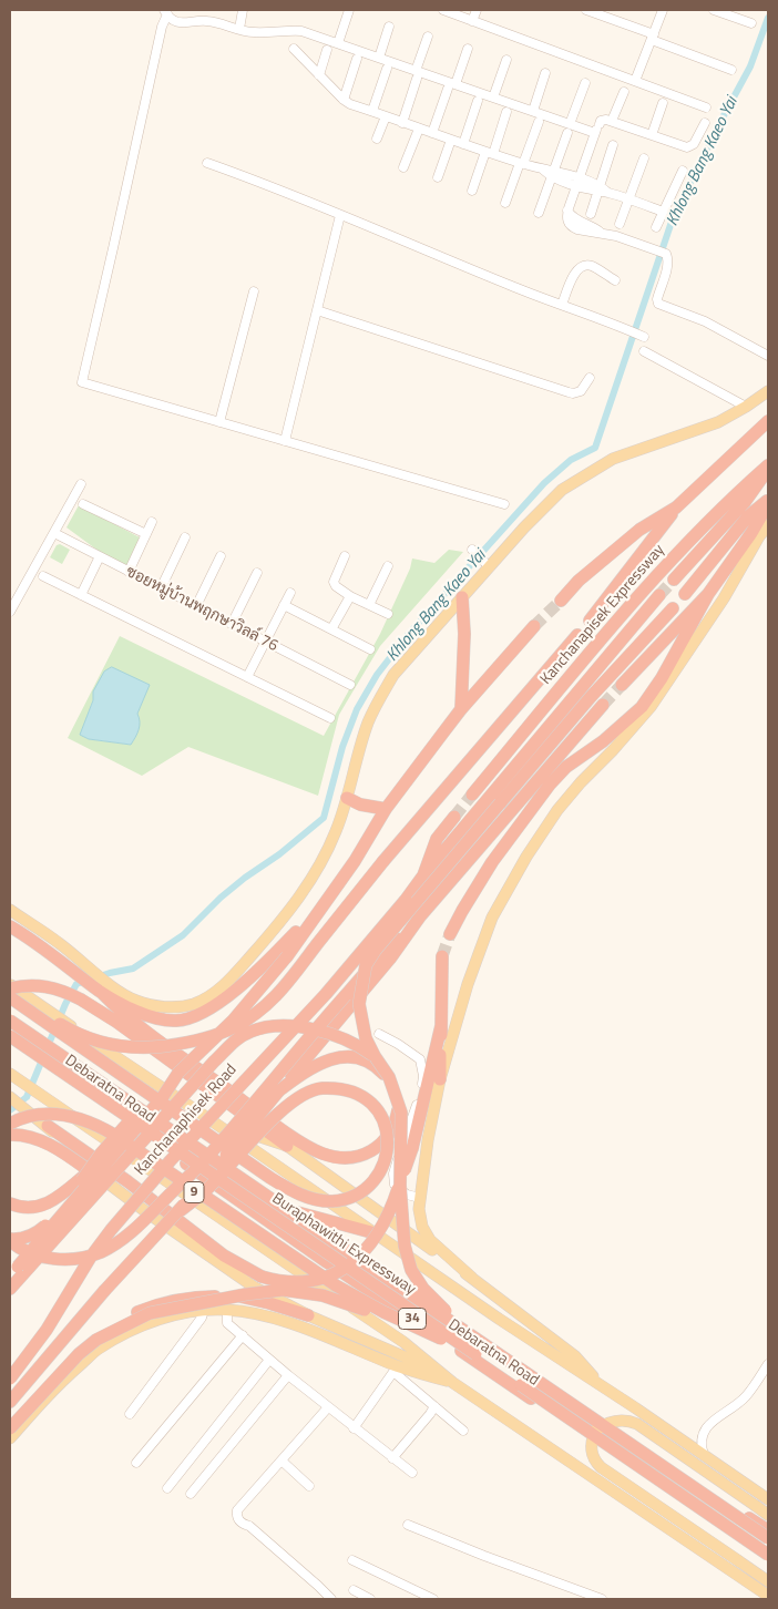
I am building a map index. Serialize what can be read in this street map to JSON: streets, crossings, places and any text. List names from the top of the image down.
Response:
{
  "streets": {
    "highway": [
      "Kanchanapisek Expressway",
      "Debaratna Road",
      "Kanchanaphisek Road",
      "9",
      "Buraphawithi Expressway",
      "34"
    ],
    "street": ["ซอยหมู่บ้านพฤกษาวิลล์ 76"]
  },
  "crossings": [
    ["Debaratna Road", "Buraphawithi Expressway"]
  ],
  "water": ["Khlong Bang Kaeo Yai"]
}
